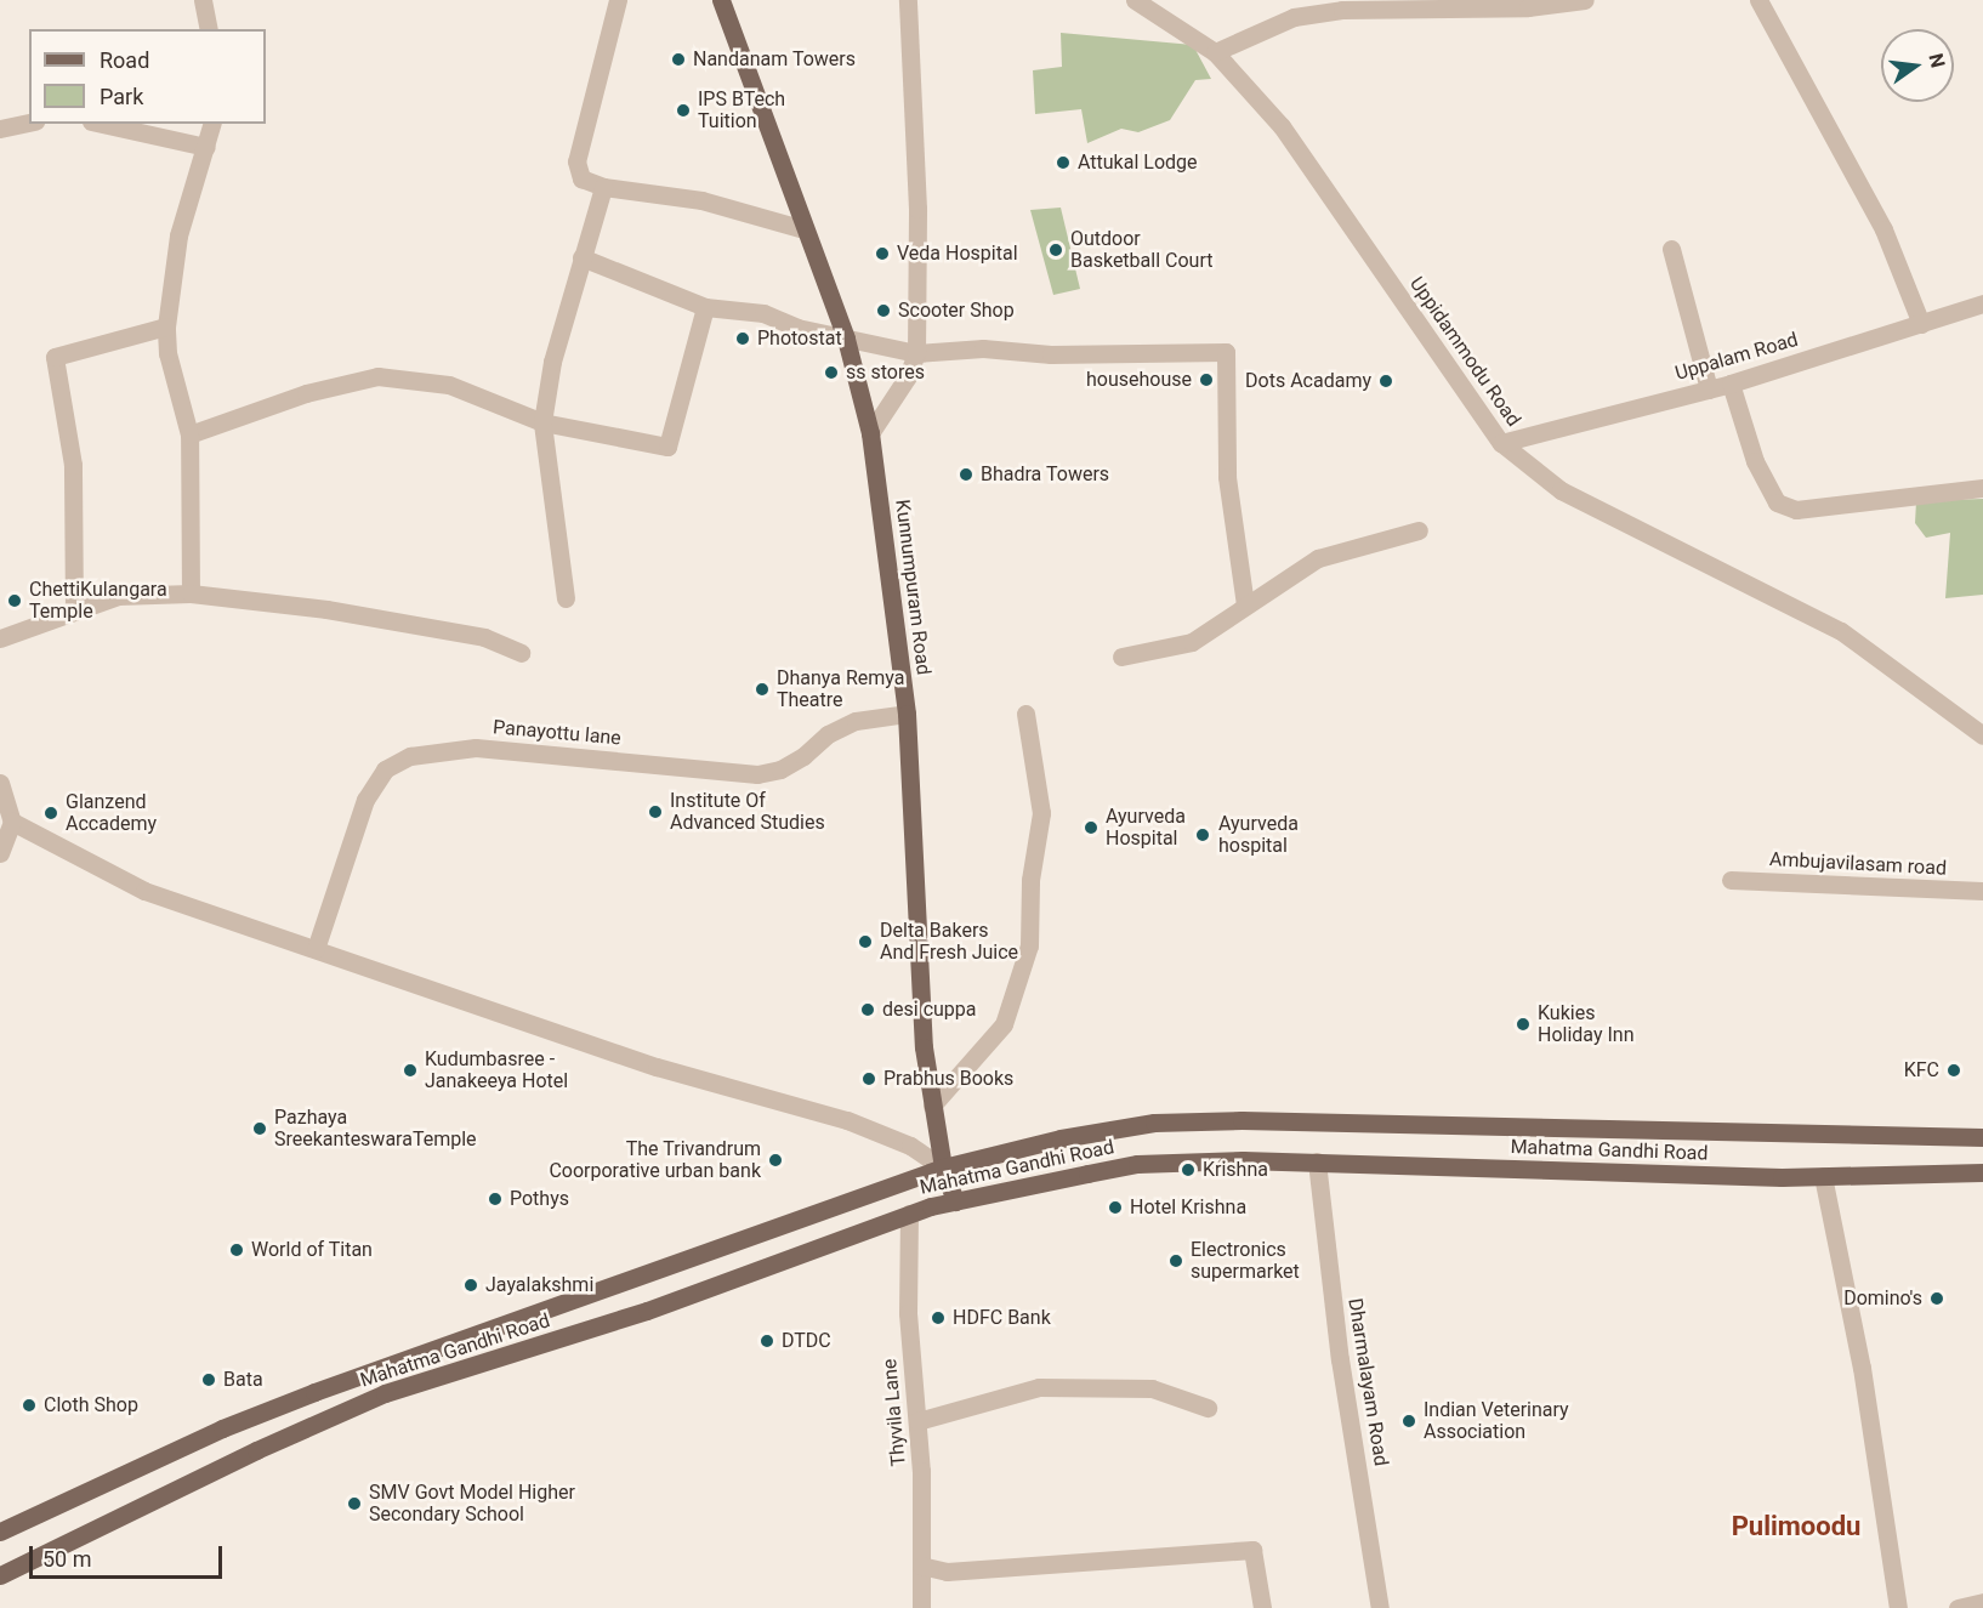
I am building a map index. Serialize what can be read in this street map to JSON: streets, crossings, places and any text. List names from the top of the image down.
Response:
{
  "streets": {
    "main road": ["Kunnumpuram Road", "Mahatma Gandhi Road"],
    "street": [
      "Uppidammodu Road",
      "Uppalam Road",
      "Panayottu lane",
      "Ambujavilasam road",
      "Dharmalayam Road",
      "Thyvila Lane"
    ]
  },
  "crossings": [
    ["Uppidammodu Road", "Uppalam Road"],
    ["Kunnumpuram Road", "Panayottu lane"],
    ["Kunnumpuram Road", "Mahatma Gandhi Road"],
    ["Mahatma Gandhi Road", "Dharmalayam Road"],
    ["Mahatma Gandhi Road", "Thyvila Lane"]
  ],
  "districts": ["Pulimoodu"],
  "places": [
    "Nandanam Towers",
    "IPS BTech Tuition",
    "Attukal Lodge",
    "Outdoor Basketball Court",
    "Veda Hospital",
    "Scooter Shop",
    "Photostat",
    "ss stores",
    "househouse",
    "Dots Acadamy",
    "Bhadra Towers",
    "ChettiKulangara Temple",
    "Dhanya Remya Theatre",
    "Institute Of Advanced Studies",
    "Glanzend Accademy",
    "Ayurveda Hospital",
    "Ayurveda hospital",
    "Delta Bakers And Fresh Juice",
    "desi cuppa",
    "Kukies Holiday Inn",
    "Kudumbasree - Janakeeya Hotel",
    "KFC",
    "Prabhus Books",
    "Pazhaya SreekanteswaraTemple",
    "The Trivandrum Coorporative urban bank",
    "Krishna",
    "Pothys",
    "Hotel Krishna",
    "World of Titan",
    "Electronics supermarket",
    "Jayalakshmi",
    "Domino's",
    "HDFC Bank",
    "DTDC",
    "Bata",
    "Cloth Shop",
    "Indian Veterinary Association",
    "SMV Govt Model Higher Secondary School"
  ],
  "legend": ["Road", "Park"],
  "scale_bar": "50 m",
  "north": "right"
}
